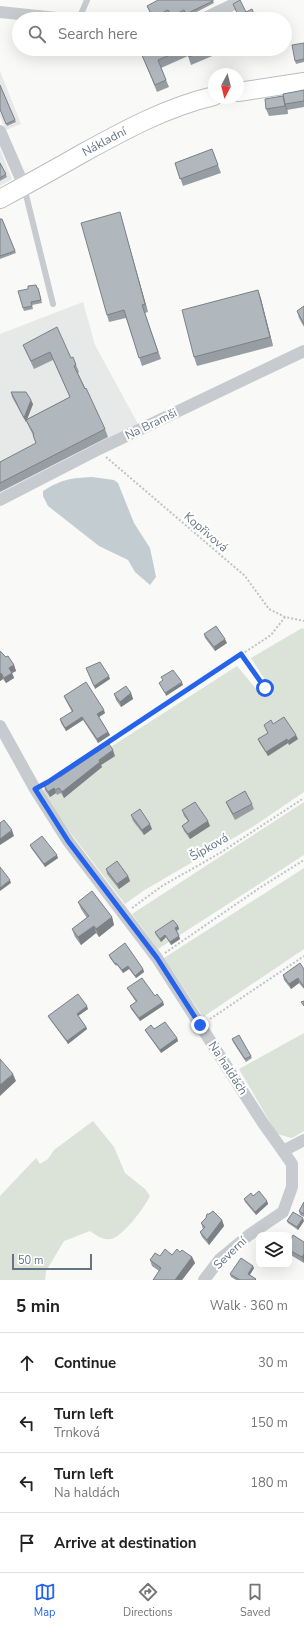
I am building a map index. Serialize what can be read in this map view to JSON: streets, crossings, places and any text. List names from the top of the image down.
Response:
{
  "streets": {
    "main road": ["Nákladní"],
    "street": ["Na Bramši", "Na haldách", "Severní"],
    "path": ["Kopřivová", "Šípková"]
  },
  "crossings": [
    ["Na Bramši", "Kopřivová"],
    ["Šípková", "Na haldách"],
    ["Na haldách", "Severní"]
  ],
  "scale_bar": "50 m",
  "north": "bottom",
  "page": {
    "search": "Search here",
    "scale": "50 m",
    "heading": ["5 min", "Walk · 360 m"],
    "list": [
      ["Continue", "30 m"],
      ["Turn left", "Trnková", "150 m"],
      ["Turn left", "Na haldách", "180 m"],
      "Arrive at destination"
    ],
    "nav": ["Map", "Directions", "Saved"]
  }
}
